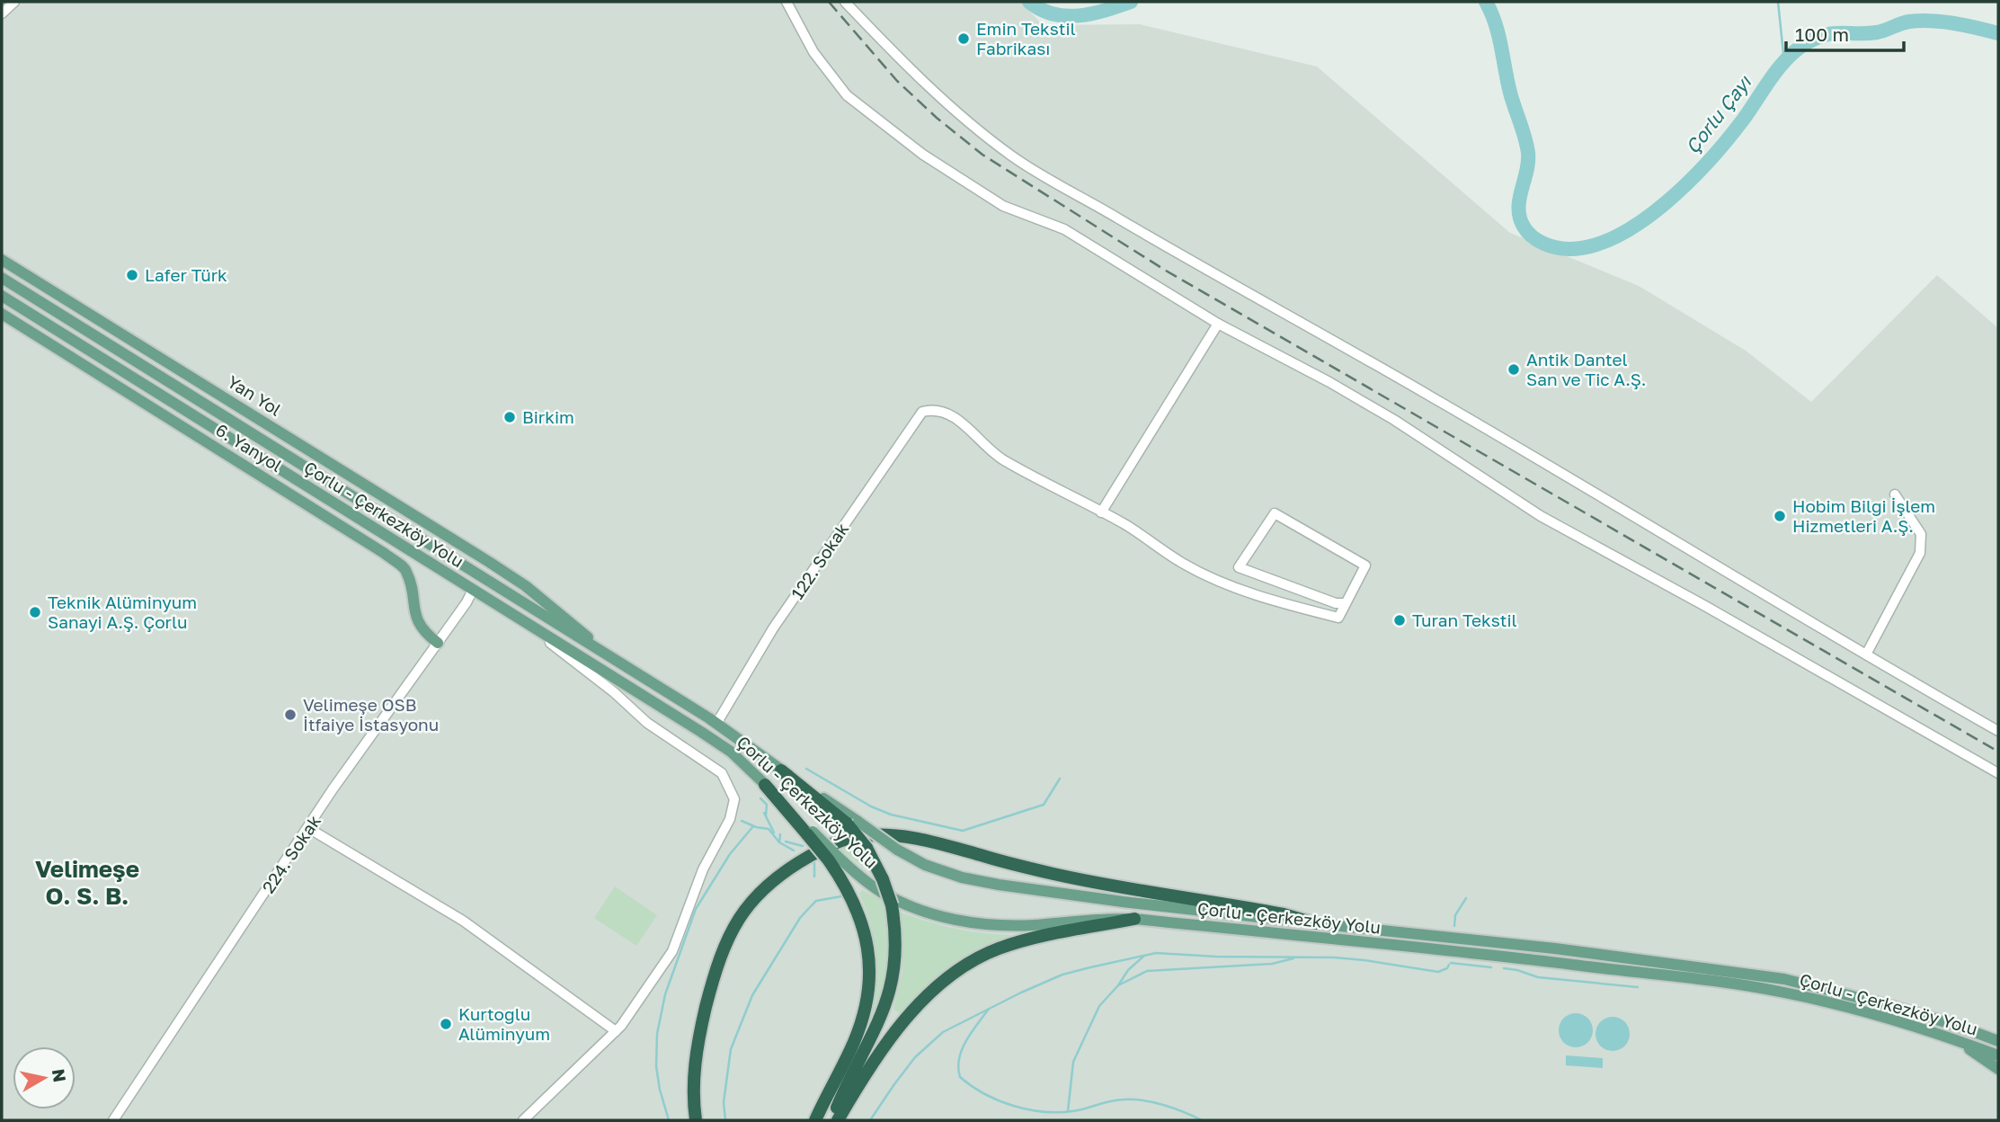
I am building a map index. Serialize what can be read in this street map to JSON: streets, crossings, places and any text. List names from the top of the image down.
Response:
{
  "streets": {
    "main road": ["Yan Yol", "6. Yanyol", "Çorlu - Çerkezköy Yolu"],
    "street": ["122. Sokak", "224. Sokak"]
  },
  "crossings": [
    ["Yan Yol", "Çorlu - Çerkezköy Yolu"],
    ["6. Yanyol", "224. Sokak"],
    ["Çorlu - Çerkezköy Yolu", "122. Sokak"],
    ["Çorlu - Çerkezköy Yolu", "224. Sokak"]
  ],
  "districts": ["Velimeşe O. S. B."],
  "water": ["Çorlu Çayı"],
  "places": [
    "Emin Tekstil Fabrikası",
    "Lafer Türk",
    "Antik Dantel San ve Tic A.Ş.",
    "Birkim",
    "Hobim Bilgi İşlem Hizmetleri A.Ş.",
    "Teknik Alüminyum Sanayi A.Ş. Çorlu",
    "Turan Tekstil",
    "Velimeşe OSB İtfaiye İstasyonu",
    "Kurtoğlu Alüminyum"
  ],
  "scale_bar": "100 m",
  "north": "right"
}
